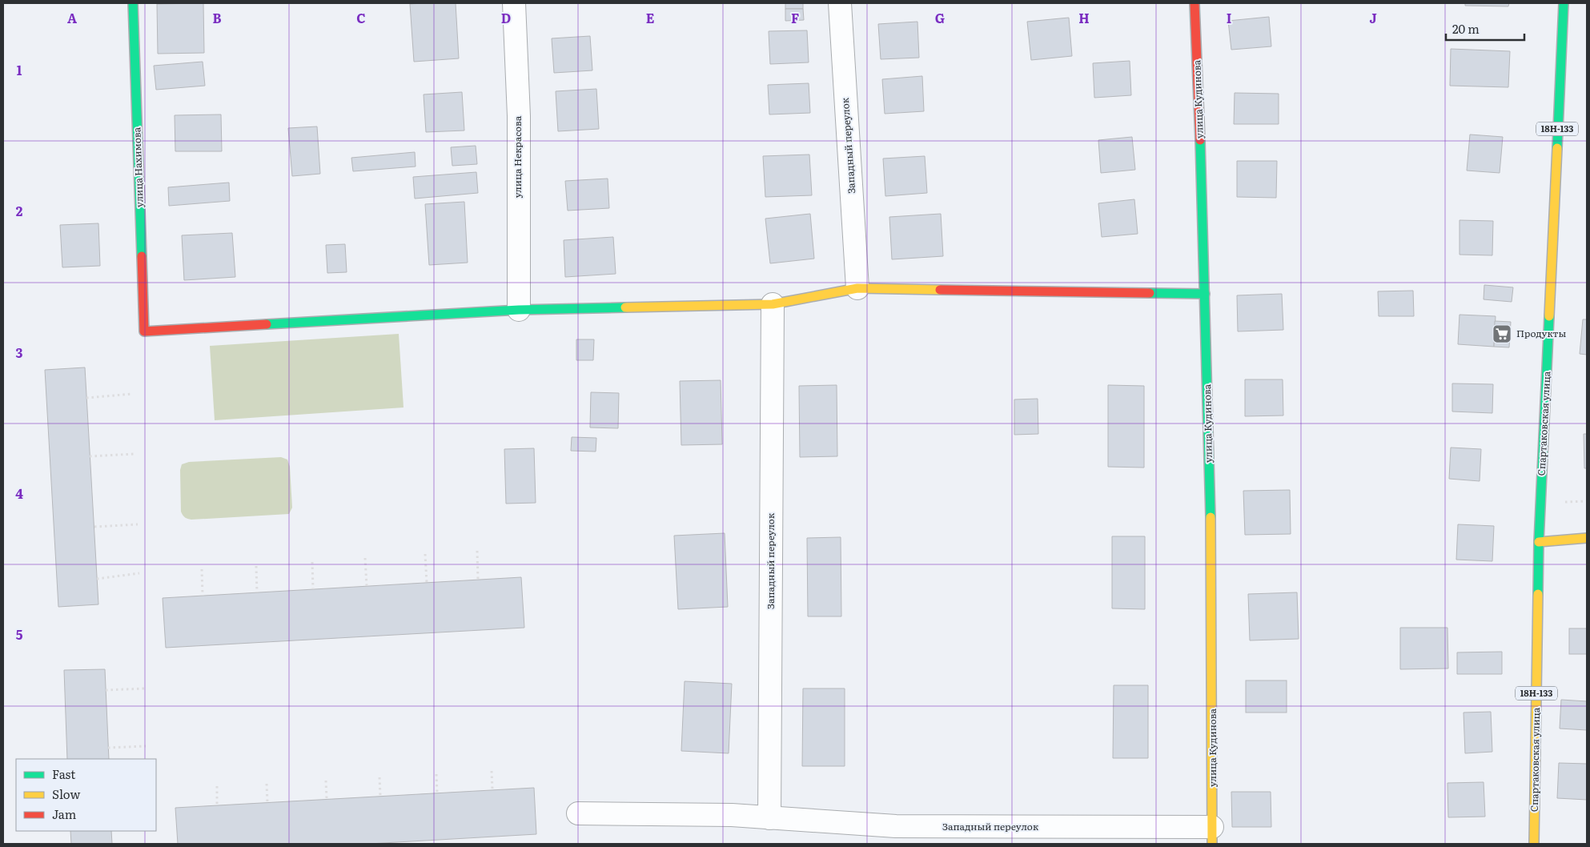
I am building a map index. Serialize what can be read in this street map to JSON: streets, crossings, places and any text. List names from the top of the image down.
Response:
{
  "streets": {
    "street": [
      "улица Кудинова",
      "18Н-133",
      "Западный переулок",
      "улица Некрасова",
      "улица Нахимова",
      "Спартаковская улица"
    ]
  },
  "crossings": [
    ["улица Кудинова", "Западный переулок"],
    ["улица Некрасова", "улица Нахимова"]
  ],
  "places": {
    "supermarket": ["Продукты"]
  },
  "legend": ["Fast", "Slow", "Jam"],
  "scale_bar": "20 m",
  "grid": {
    "columns": [
      "A",
      "B",
      "C",
      "D",
      "E",
      "F",
      "G",
      "H",
      "I",
      "J"
    ],
    "rows": [
      "1",
      "2",
      "3",
      "4",
      "5"
    ]
  }
}
